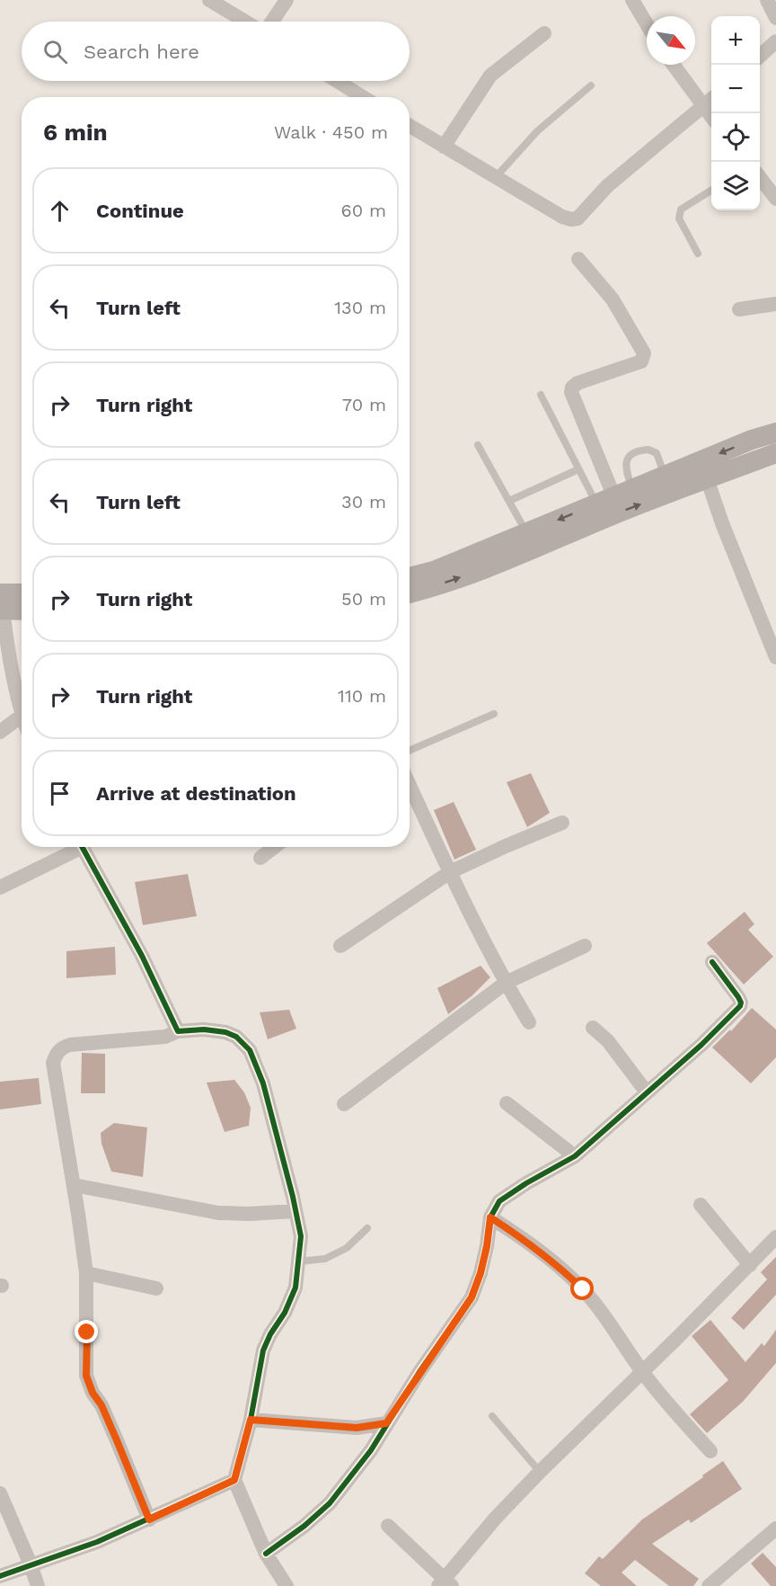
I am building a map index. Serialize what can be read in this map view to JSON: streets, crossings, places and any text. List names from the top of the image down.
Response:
{
  "north": "bottom right",
  "page": {
    "map_buttons": ["+", "−"],
    "search": "Search here",
    "heading": ["6 min", "Walk · 450 m"],
    "list": [
      ["Continue", "60 m"],
      ["Turn left", "130 m"],
      ["Turn right", "70 m"],
      ["Turn left", "30 m"],
      ["Turn right", "50 m"],
      ["Turn right", "110 m"],
      "Arrive at destination"
    ]
  }
}
